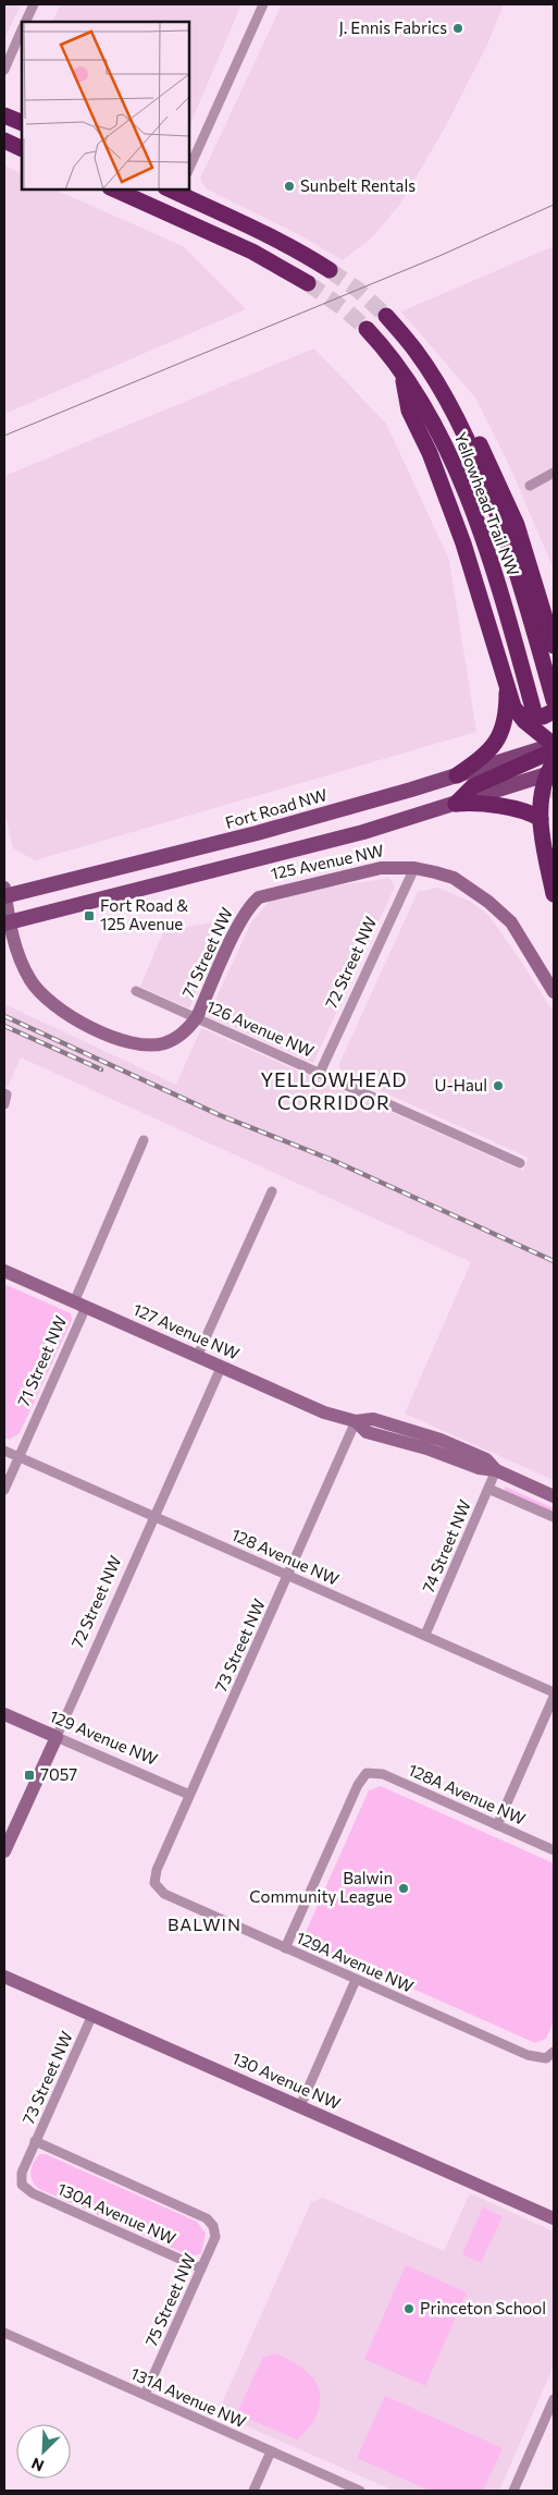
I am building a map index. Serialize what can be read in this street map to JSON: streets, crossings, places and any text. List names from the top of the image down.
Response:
{
  "streets": {
    "highway": ["Yellowhead Trail NW"],
    "main road": ["Fort Road NW"],
    "street": [
      "125 Avenue NW",
      "71 Street NW",
      "72 Street NW",
      "126 Avenue NW",
      "127 Avenue NW",
      "74 Street NW",
      "128 Avenue NW",
      "73 Street NW",
      "129 Avenue NW",
      "128A Avenue NW",
      "129A Avenue NW",
      "130 Avenue NW",
      "130A Avenue NW",
      "75 Street NW",
      "131A Avenue NW"
    ]
  },
  "crossings": [
    ["125 Avenue NW", "71 Street NW"],
    ["125 Avenue NW", "72 Street NW"],
    ["71 Street NW", "126 Avenue NW"],
    ["71 Street NW", "127 Avenue NW"],
    ["71 Street NW", "128 Avenue NW"],
    ["72 Street NW", "126 Avenue NW"],
    ["72 Street NW", "127 Avenue NW"],
    ["72 Street NW", "128 Avenue NW"],
    ["72 Street NW", "129 Avenue NW"],
    ["127 Avenue NW", "74 Street NW"],
    ["127 Avenue NW", "73 Street NW"],
    ["74 Street NW", "128 Avenue NW"],
    ["128 Avenue NW", "73 Street NW"],
    ["73 Street NW", "129 Avenue NW"],
    ["73 Street NW", "129A Avenue NW"],
    ["73 Street NW", "130 Avenue NW"],
    ["73 Street NW", "130A Avenue NW"],
    ["128A Avenue NW", "129A Avenue NW"],
    ["130A Avenue NW", "75 Street NW"],
    ["75 Street NW", "131A Avenue NW"]
  ],
  "districts": ["YELLOWHEAD CORRIDOR", "BALWIN"],
  "places": {
    "other": [
      "J. Ennis Fabrics",
      "Sunbelt Rentals",
      "U-Haul",
      "Balwin Community League",
      "Princeton School"
    ],
    "transit": ["Fort Road & 125 Avenue", "7057"]
  },
  "north": "bottom left"
}
